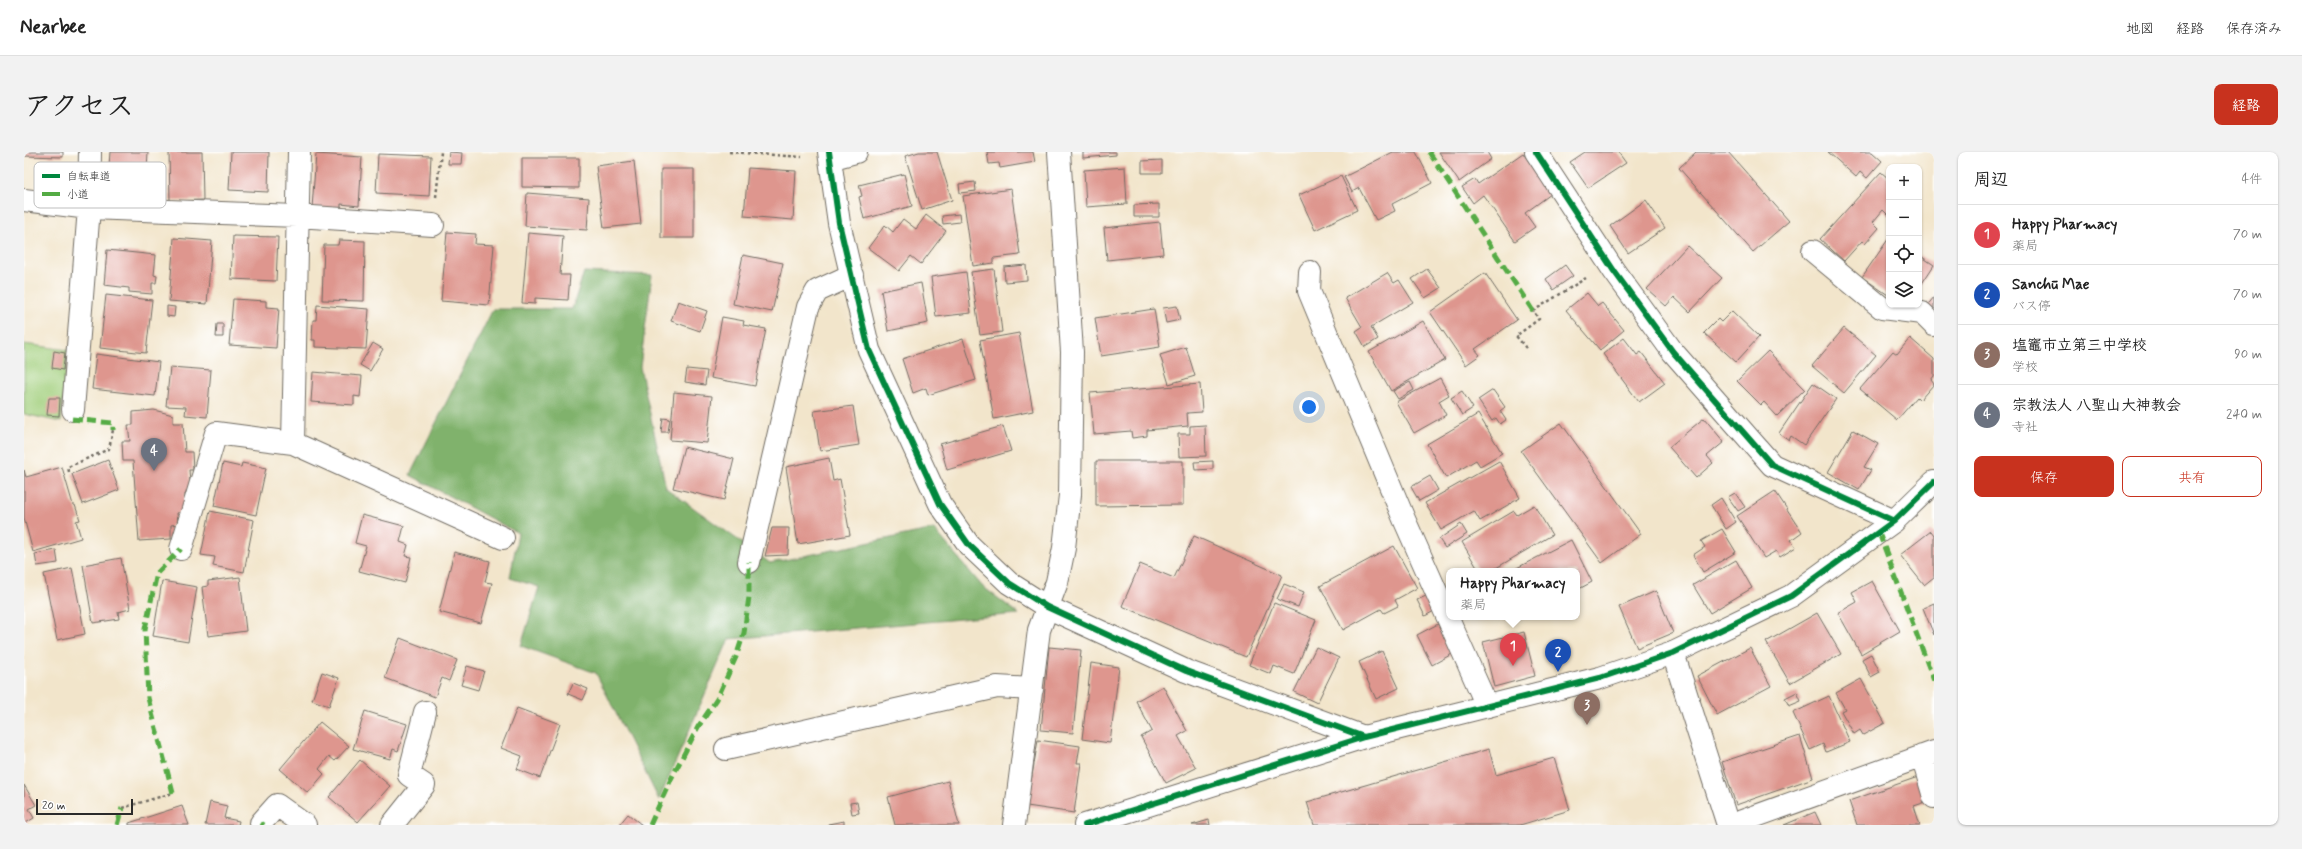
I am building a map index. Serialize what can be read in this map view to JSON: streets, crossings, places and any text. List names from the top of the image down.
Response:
{
  "legend": ["自転車道", "小道"],
  "scale_bar": "20 m",
  "page": {
    "header": "Nearbee",
    "nav": ["地図", "経路", "保存済み"],
    "title": "アクセス",
    "buttons": [
      "経路",
      ["保存", "共有"]
    ],
    "heading": ["周辺", "4件"],
    "map_buttons": ["+", "−"],
    "list": [
      {
        "mark": "1",
        "name": "Happy Pharmacy",
        "note": "薬局",
        "value": "70 m"
      },
      {
        "mark": "2",
        "name": "Sanchū Mae",
        "note": "バス停",
        "value": "70 m"
      },
      {
        "mark": "3",
        "name": "塩竈市立第三中学校",
        "note": "学校",
        "value": "90 m"
      },
      {
        "mark": "4",
        "name": "宗教法人 八聖山大神教会",
        "note": "寺社",
        "value": "240 m"
      }
    ],
    "pins": [
      "4",
      "1",
      "2",
      "3"
    ],
    "popup": ["Happy Pharmacy", "薬局"],
    "scale": "20 m"
  }
}
